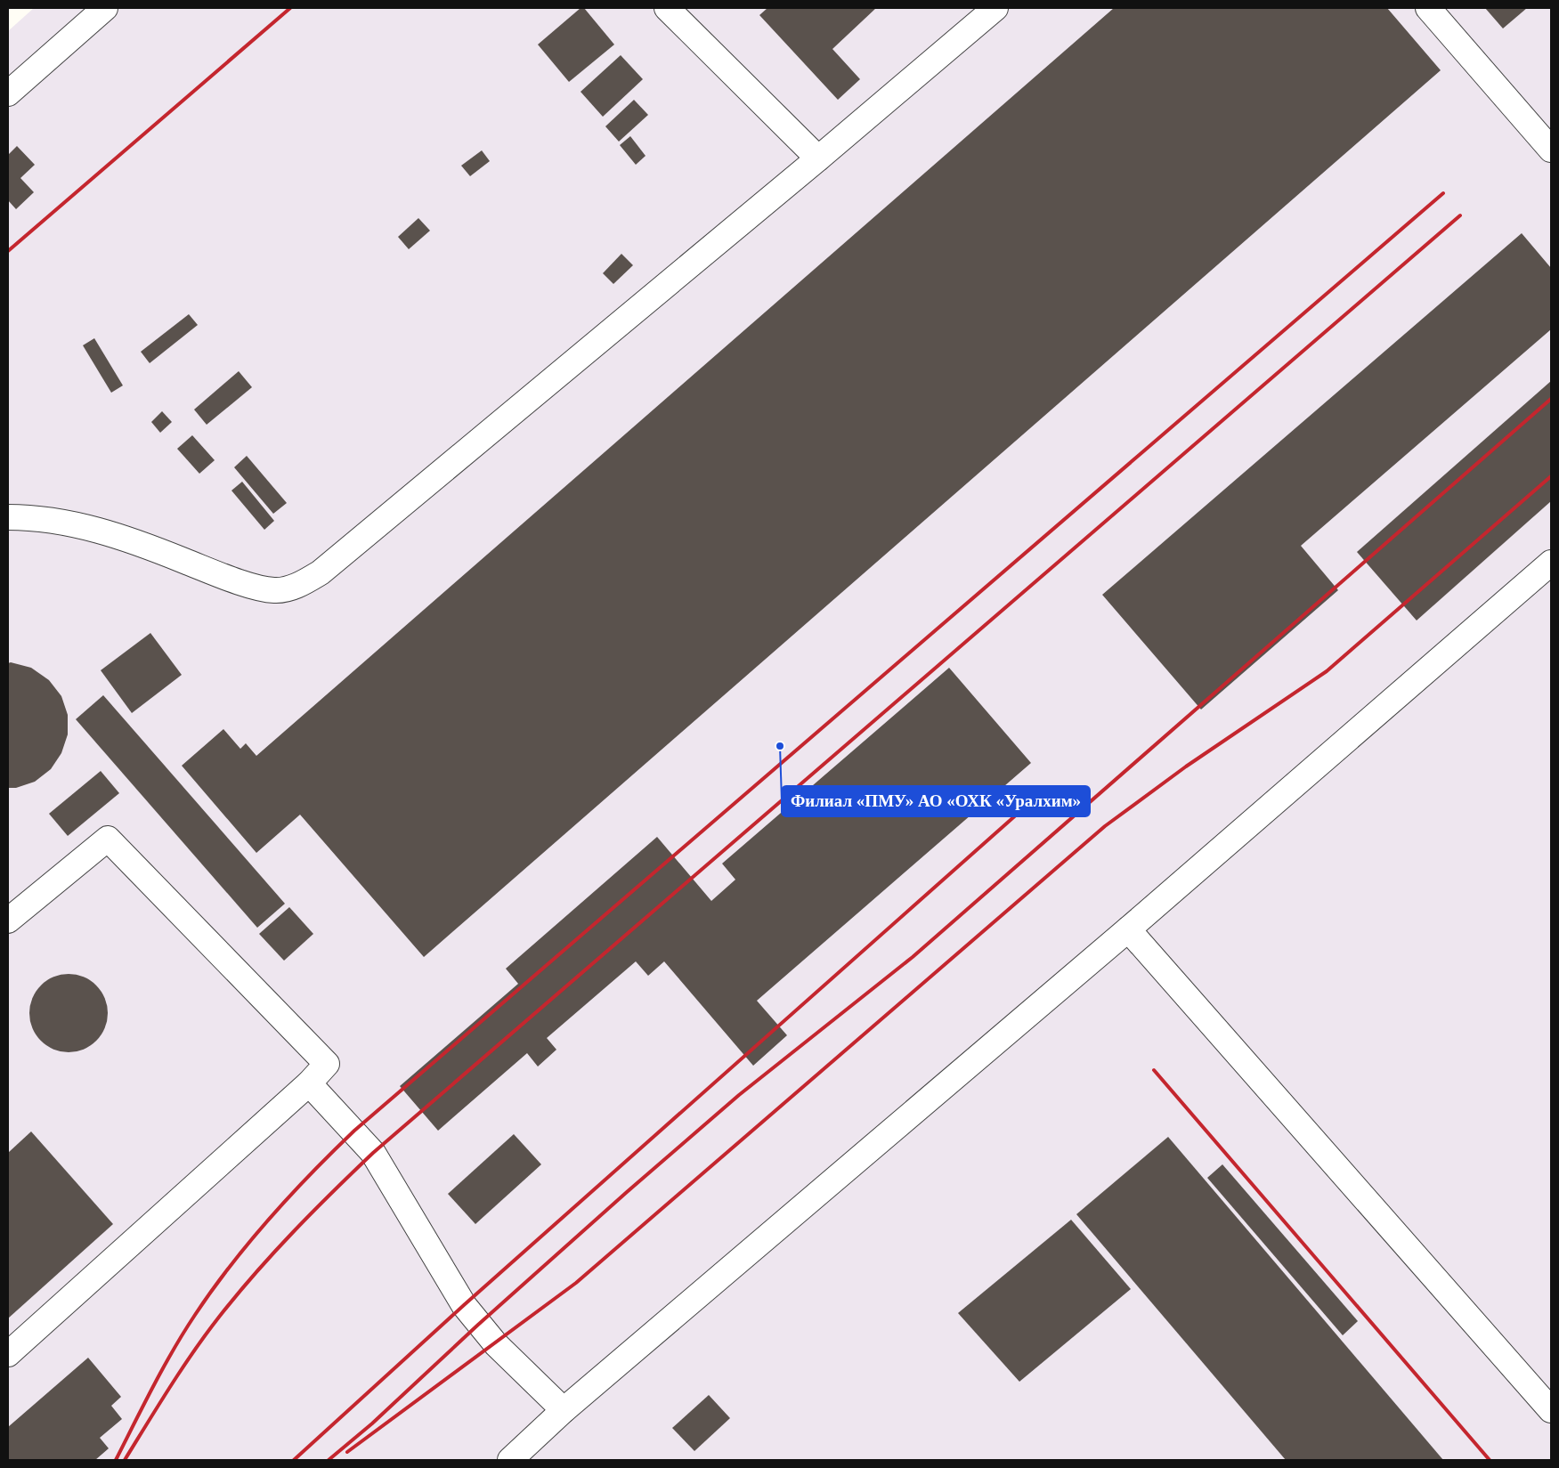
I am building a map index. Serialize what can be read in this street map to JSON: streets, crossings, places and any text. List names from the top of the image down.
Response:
{
  "places": ["Филиал «ПМУ» АО «ОХК «Уралхим»"]
}
